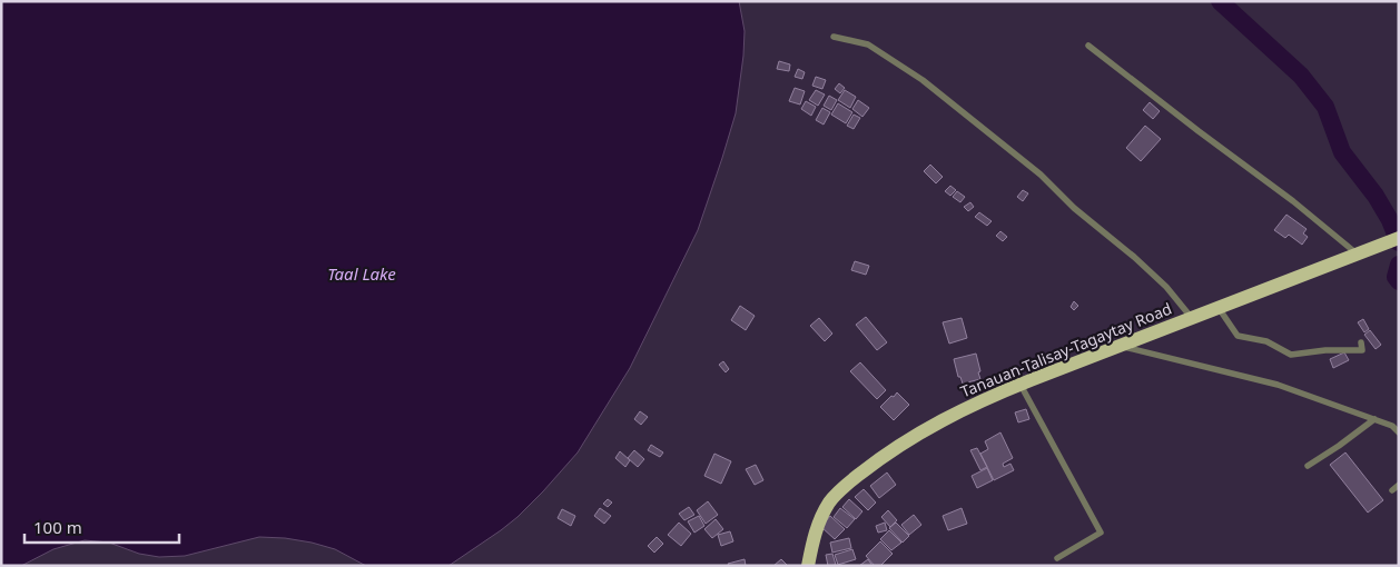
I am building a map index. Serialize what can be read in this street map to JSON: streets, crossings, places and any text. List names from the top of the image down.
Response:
{
  "streets": {
    "main road": ["Tanauan-Talisay-Tagaytay Road"]
  },
  "water": ["Taal Lake"],
  "scale_bar": "100 m"
}
